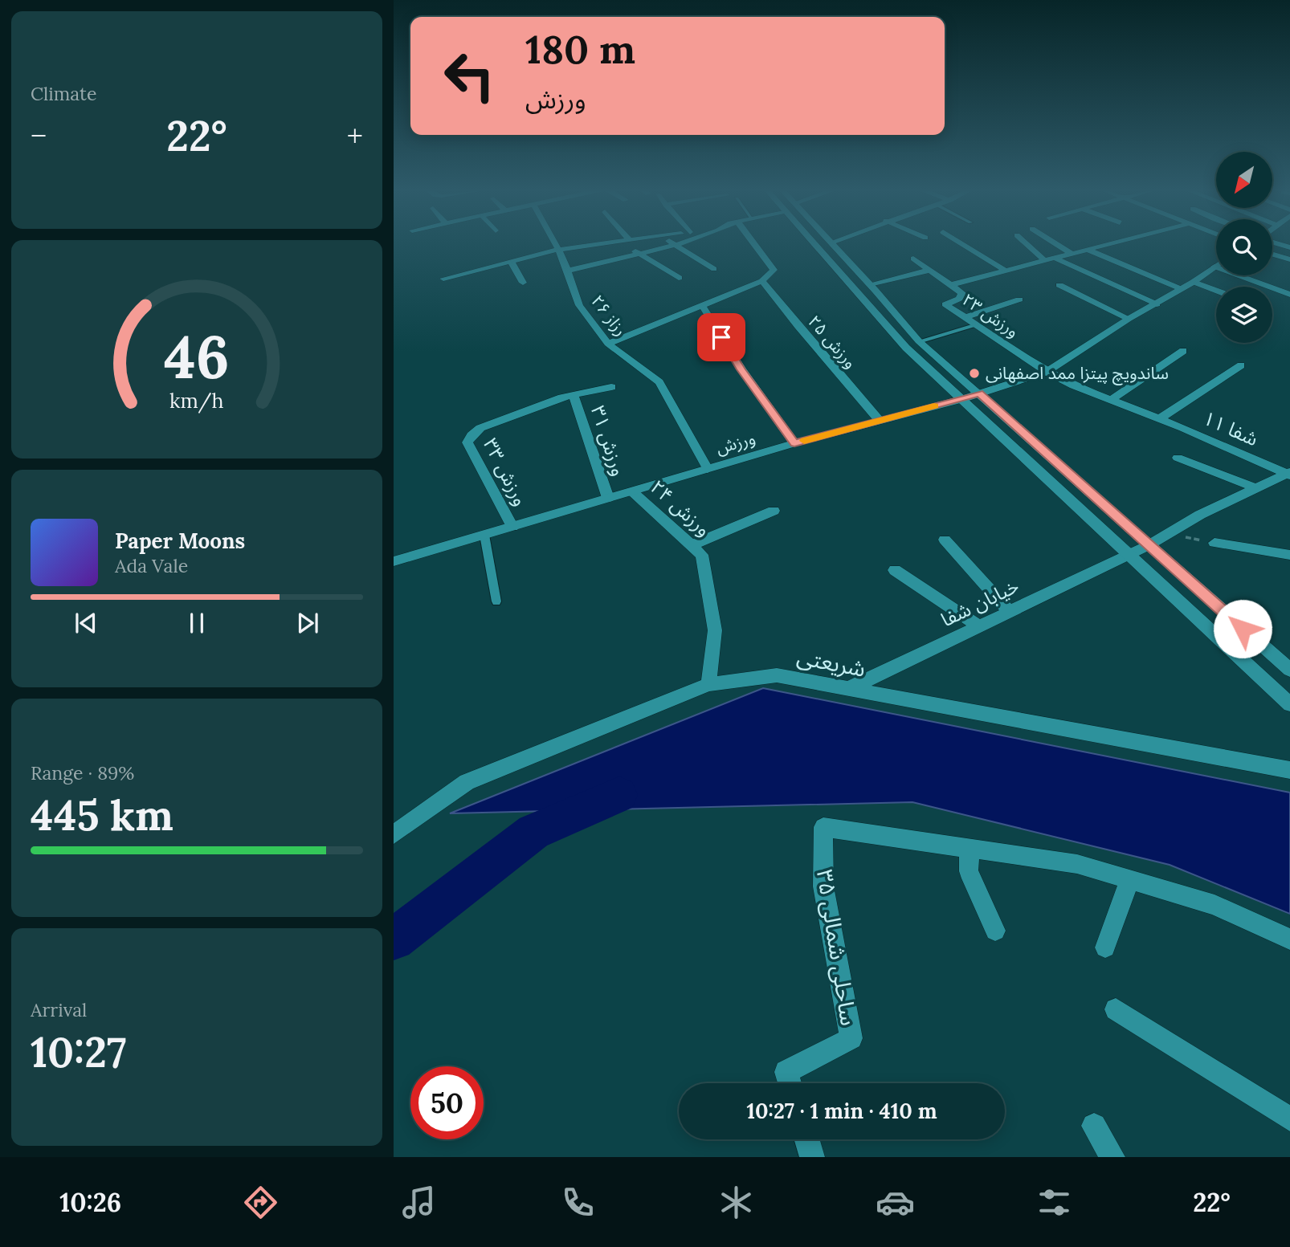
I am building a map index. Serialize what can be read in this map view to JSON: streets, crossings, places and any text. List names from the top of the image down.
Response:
{
  "streets": {
    "street": [
      "رزاز ۲۶",
      "ورزش ۲۳",
      "ورزش ۲۵",
      "شفا ۱۱",
      "ورزش ۳۱",
      "ورزش",
      "ورزش ۳۳",
      "ورزش ۲۴",
      "خیابان شفا",
      "شریعتی",
      "ساحلی شمالی ۳۵"
    ]
  },
  "crossings": [
    ["رزاز ۲۶", "ورزش"],
    ["ورزش ۲۳", "شفا ۱۱"],
    ["ورزش ۲۳", "ورزش"],
    ["ورزش ۲۵", "ورزش"],
    ["ورزش ۳۱", "ورزش"],
    ["ورزش ۳۱", "ورزش ۳۳"],
    ["ورزش", "ورزش ۳۳"],
    ["ورزش", "ورزش ۲۴"],
    ["خیابان شفا", "شریعتی"]
  ],
  "places": ["ساندویچ پیتزا ممد اصفهانی"],
  "north": "bottom left",
  "page": {
    "tile": [
      "Climate",
      ["Range · 89%", "445 km"],
      ["Arrival", "10:27"]
    ],
    "turn": ["180 m", "ورزش"],
    "heat": ["−", "22°", "+"],
    "song": ["Paper Moons", "Ada Vale"],
    "limit": "50",
    "trip": "10:27 · 1 min · 410 m",
    "tabs": ["10:26", "22°"],
    "gauge": ["46", "km/h"]
  }
}
